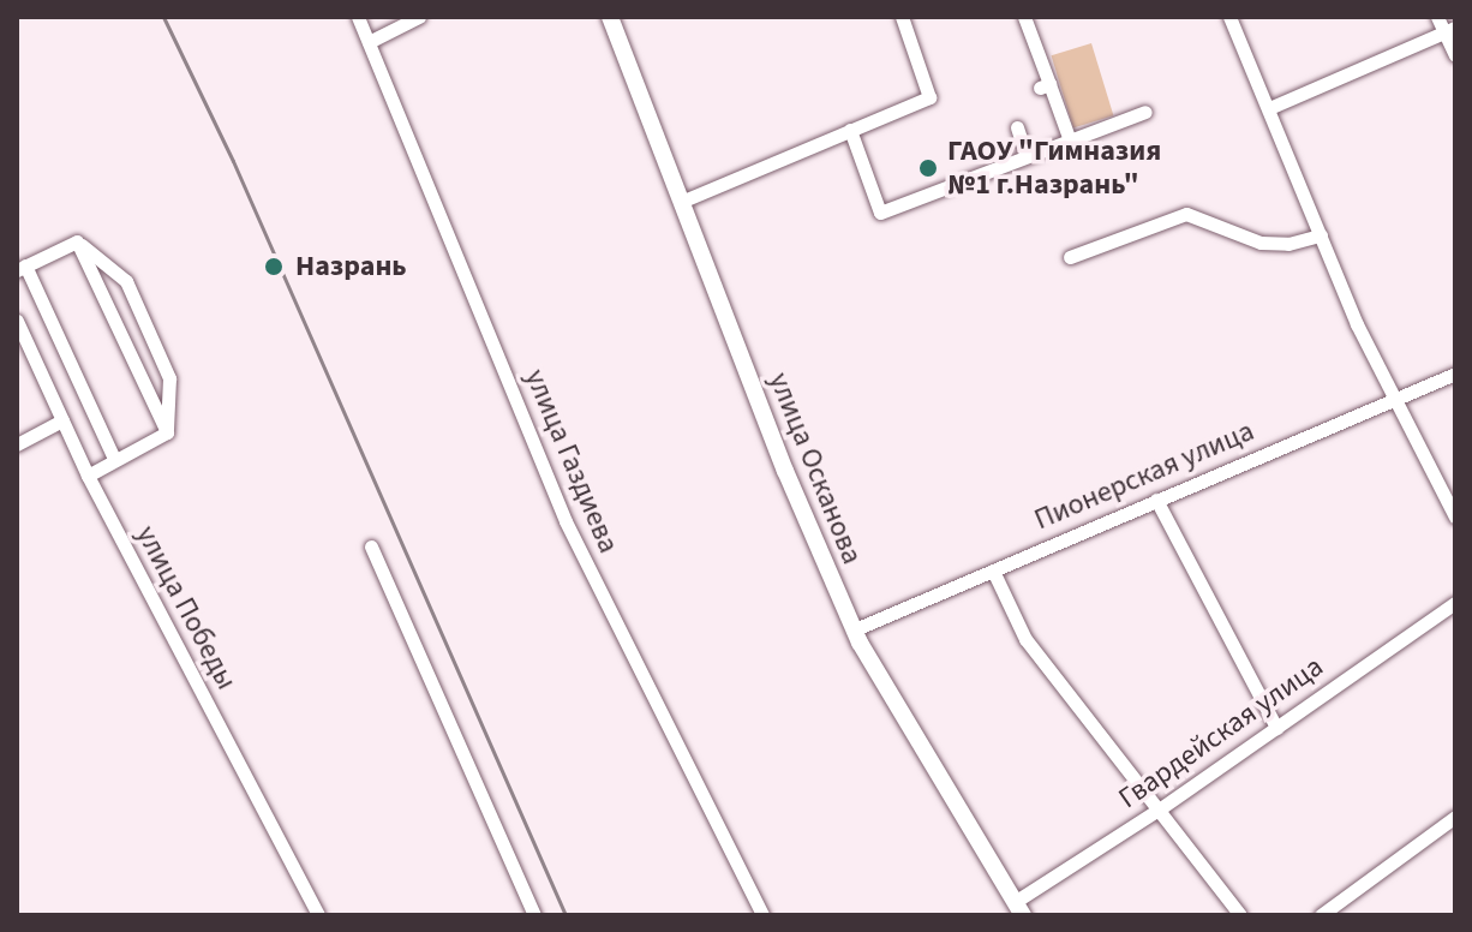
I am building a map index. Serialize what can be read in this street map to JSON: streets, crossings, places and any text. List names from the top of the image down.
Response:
{
  "streets": {
    "main road": ["улица Осканова"],
    "street": [
      "улица Газдиева",
      "Пионерская улица",
      "улица Победы",
      "Гвардейская улица"
    ]
  },
  "crossings": [
    ["улица Осканова", "Пионерская улица"],
    ["улица Осканова", "Гвардейская улица"]
  ],
  "places": ["ГАОУ \"Гимназия №1 г.Назрань\"", "Назрань"]
}
